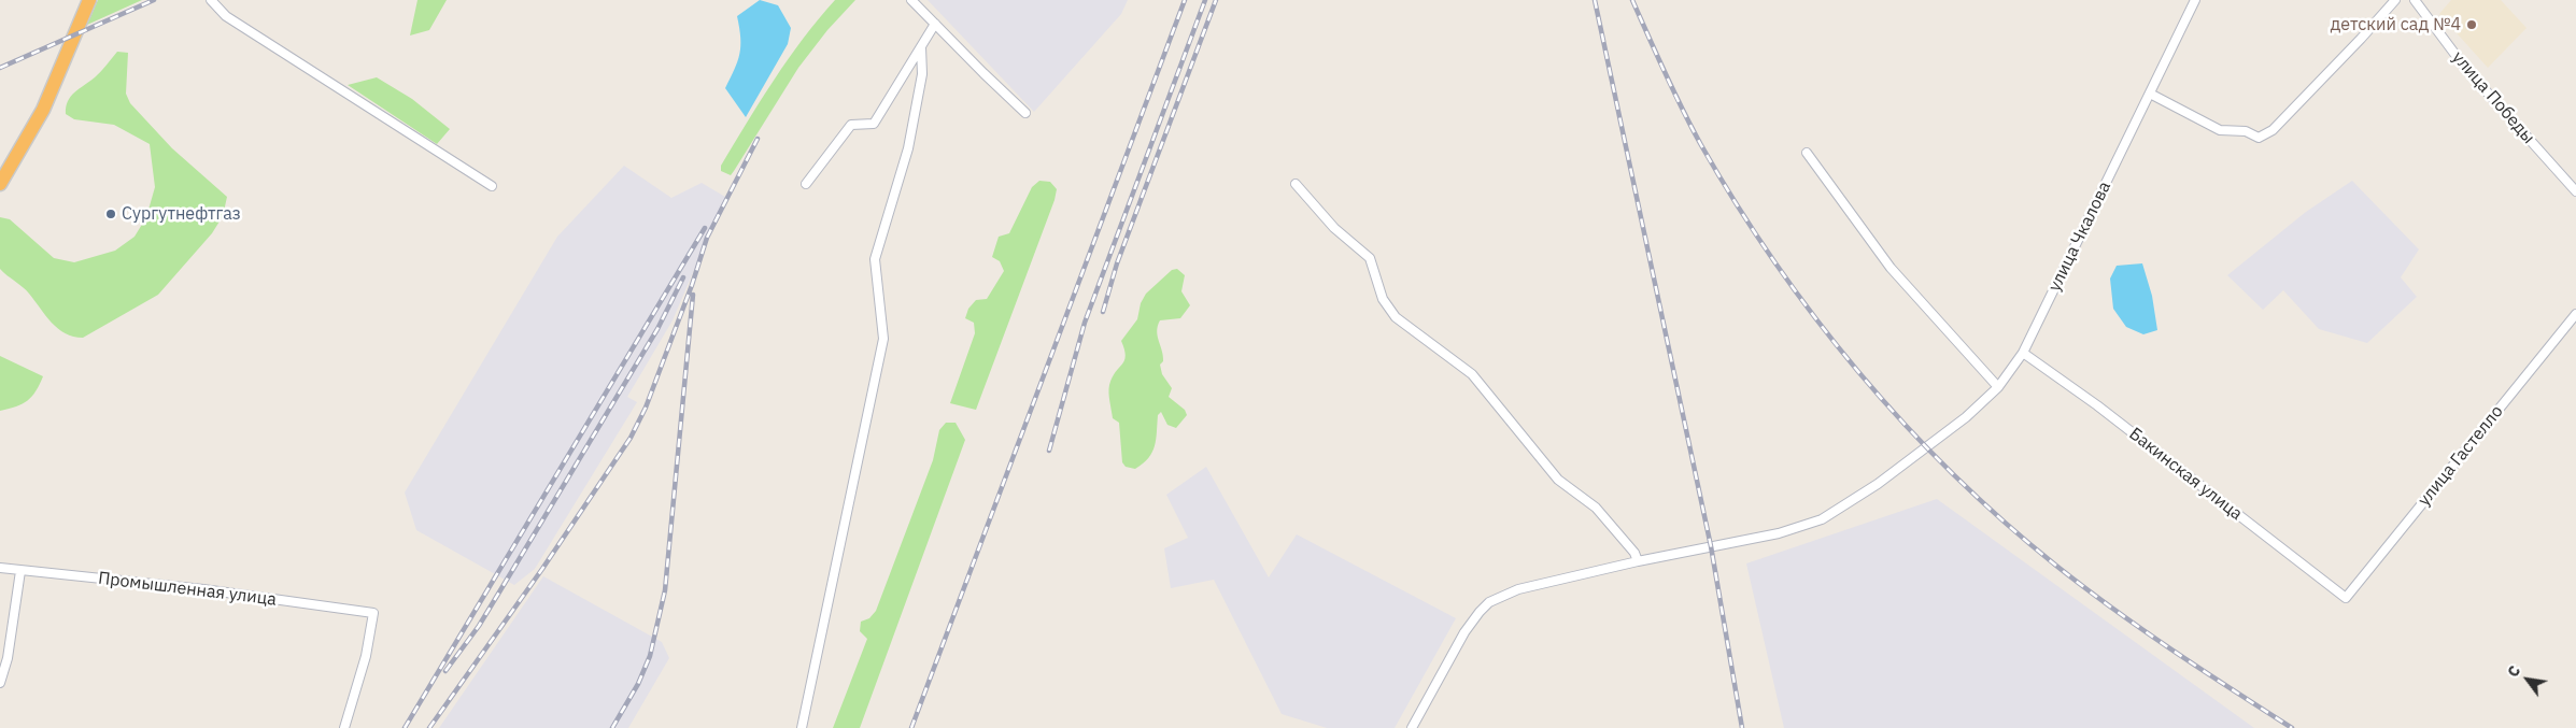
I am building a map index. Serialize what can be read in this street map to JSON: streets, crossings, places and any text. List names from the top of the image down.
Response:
{
  "streets": {
    "street": [
      "улица Победы",
      "улица Чкалова",
      "улица Гастелло",
      "Бакинская улица",
      "Промышленная улица"
    ]
  },
  "crossings": [
    ["улица Чкалова", "Бакинская улица"],
    ["улица Гастелло", "Бакинская улица"]
  ],
  "places": ["детский сад №4", "Сургутнефтгаз"],
  "north": "top left"
}
